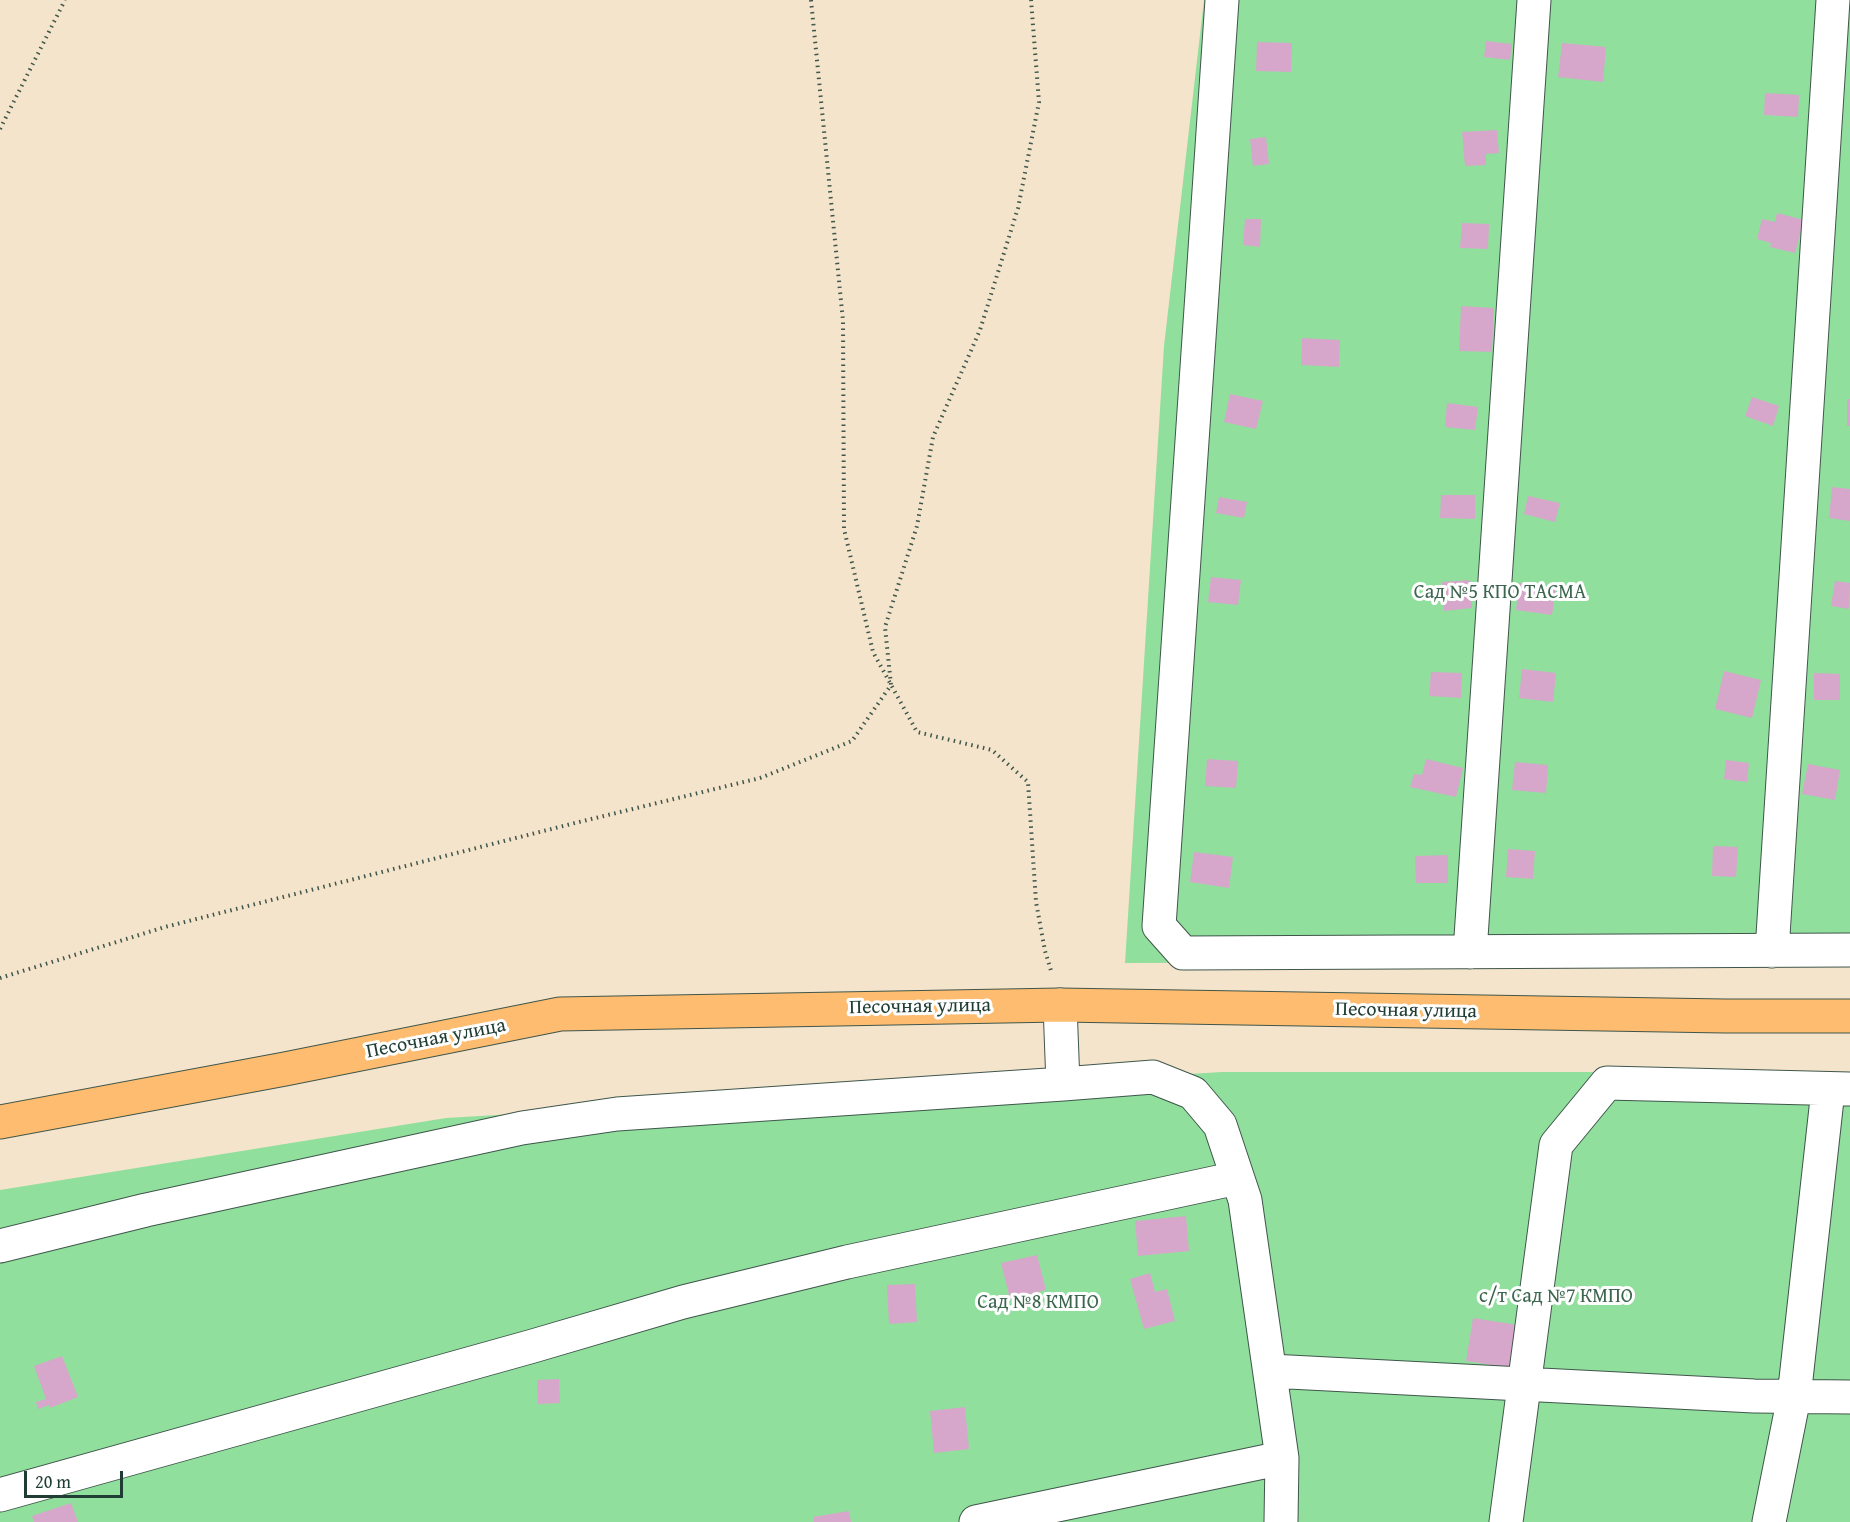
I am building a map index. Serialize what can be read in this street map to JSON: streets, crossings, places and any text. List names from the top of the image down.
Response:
{
  "streets": {
    "main road": ["Песочная улица"]
  },
  "parks": ["Сад №5 КПО ТАСМА", "с/т Сад №7 КМПО", "Сад №8 КМПО"],
  "scale_bar": "20 m"
}
